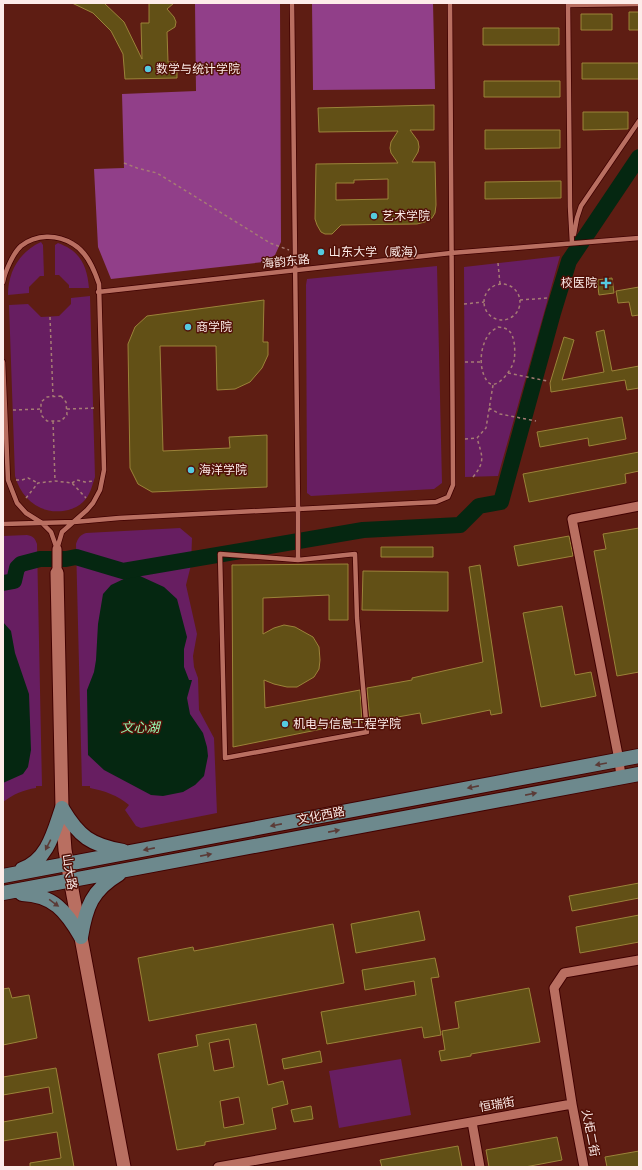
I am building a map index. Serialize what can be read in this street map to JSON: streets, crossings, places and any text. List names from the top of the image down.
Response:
{
  "streets": {
    "main road": ["文化西路", "山大路"],
    "street": ["恒瑞街", "火炬二街"],
    "lane": ["海韵东路"]
  },
  "crossings": [
    ["文化西路", "山大路"],
    ["恒瑞街", "火炬二街"]
  ],
  "water": ["文心湖"],
  "places": {
    "other": [
      "数学与统计学院",
      "艺术学院",
      "山东大学（威海）",
      "商学院",
      "海洋学院",
      "机电与信息工程学院"
    ],
    "health": ["校医院"]
  }
}
